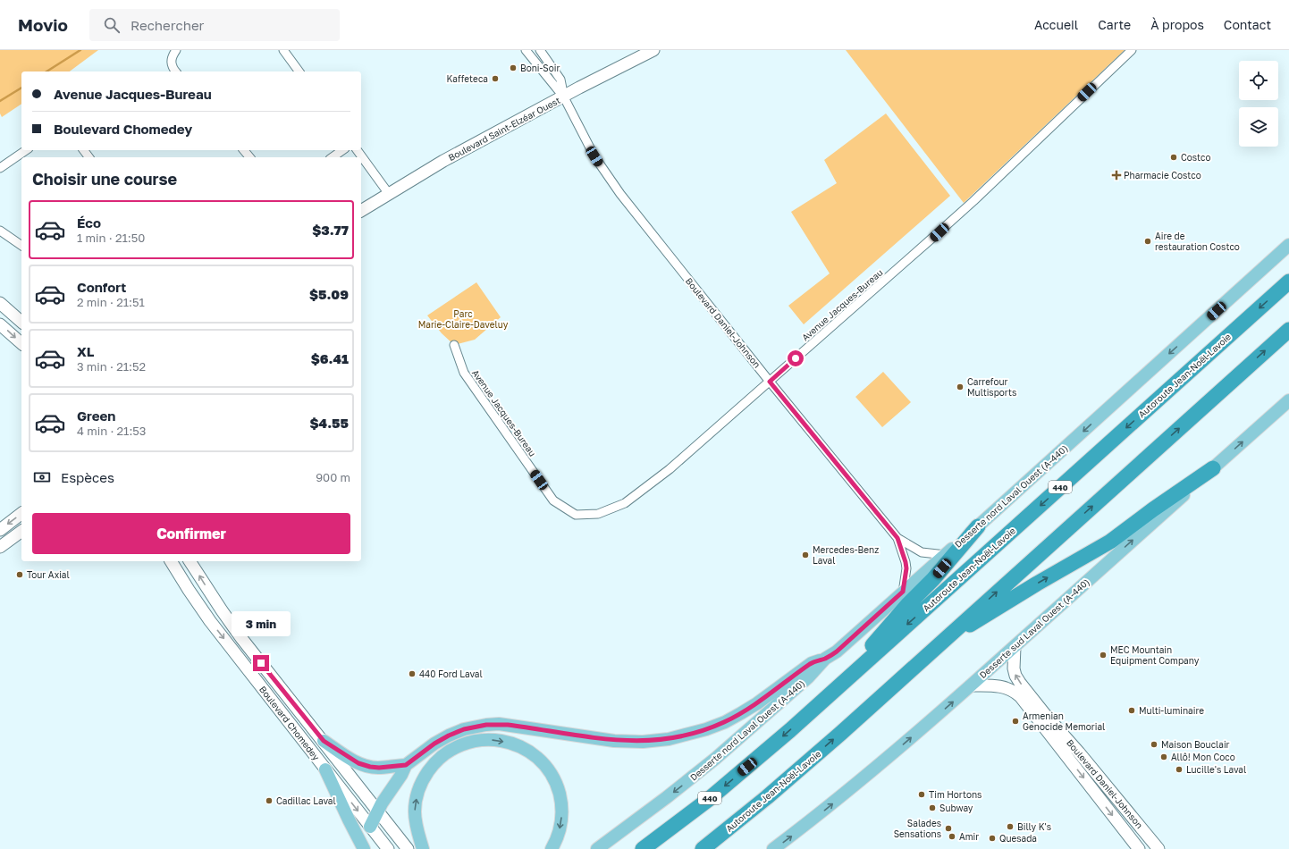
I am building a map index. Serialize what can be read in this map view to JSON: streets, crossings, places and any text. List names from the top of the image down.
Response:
{
  "streets": {
    "highway": ["Autoroute Jean-Noël-Lavoie", "440"],
    "main road": ["Desserte nord Laval Ouest (A-440)", "Desserte sud Laval Ouest (A-440)"],
    "street": [
      "Boulevard Saint-Elzéar Ouest",
      "Avenue Jacques-Bureau",
      "Boulevard Daniel-Johnson",
      "Boulevard Chomedey"
    ]
  },
  "crossings": [
    ["Boulevard Saint-Elzéar Ouest", "Boulevard Daniel-Johnson"],
    ["Avenue Jacques-Bureau", "Boulevard Daniel-Johnson"],
    ["Boulevard Daniel-Johnson", "Desserte nord Laval Ouest (A-440)"],
    ["Boulevard Daniel-Johnson", "Desserte sud Laval Ouest (A-440)"]
  ],
  "one_way": ["Desserte nord Laval Ouest (A-440)", "Desserte sud Laval Ouest (A-440)"],
  "parks": ["Parc Marie-Claire-Daveluy"],
  "places": {
    "other": [
      "Boni-Soir",
      "Kaffeteca",
      "Costco",
      "Aire de restauration Costco",
      "Carrefour Multisports",
      "Mercedes-Benz Laval",
      "Tour Axial",
      "MEC Mountain Equipment Company",
      "440 Ford Laval",
      "Multi-luminaire",
      "Armenian Genocide Memorial",
      "Maison Bouclair",
      "Allô! Mon Coco",
      "Lucille's Laval",
      "Tim Hortons",
      "Cadillac Laval",
      "Subway",
      "Billy K's",
      "Salades Sensations",
      "Amir",
      "Quesada"
    ],
    "health": ["Pharmacie Costco"]
  },
  "page": {
    "header": "Movio",
    "search": "Rechercher",
    "nav": [
      "Accueil",
      "Carte",
      "À propos",
      "Contact"
    ],
    "banner": ["Avenue Jacques-Bureau", "Boulevard Chomedey"],
    "heading": "Choisir une course",
    "list": [
      {
        "name": "Éco",
        "note": "1 min · 21:50",
        "value": "$3.77"
      },
      {
        "name": "Confort",
        "note": "2 min · 21:51",
        "value": "$5.09"
      },
      {
        "name": "XL",
        "note": "3 min · 21:52",
        "value": "$6.41"
      },
      {
        "name": "Green",
        "note": "4 min · 21:53",
        "value": "$4.55"
      }
    ],
    "pay": ["Espèces", "900 m"],
    "buttons": "Confirmer",
    "bubble": "3 min"
  }
}
